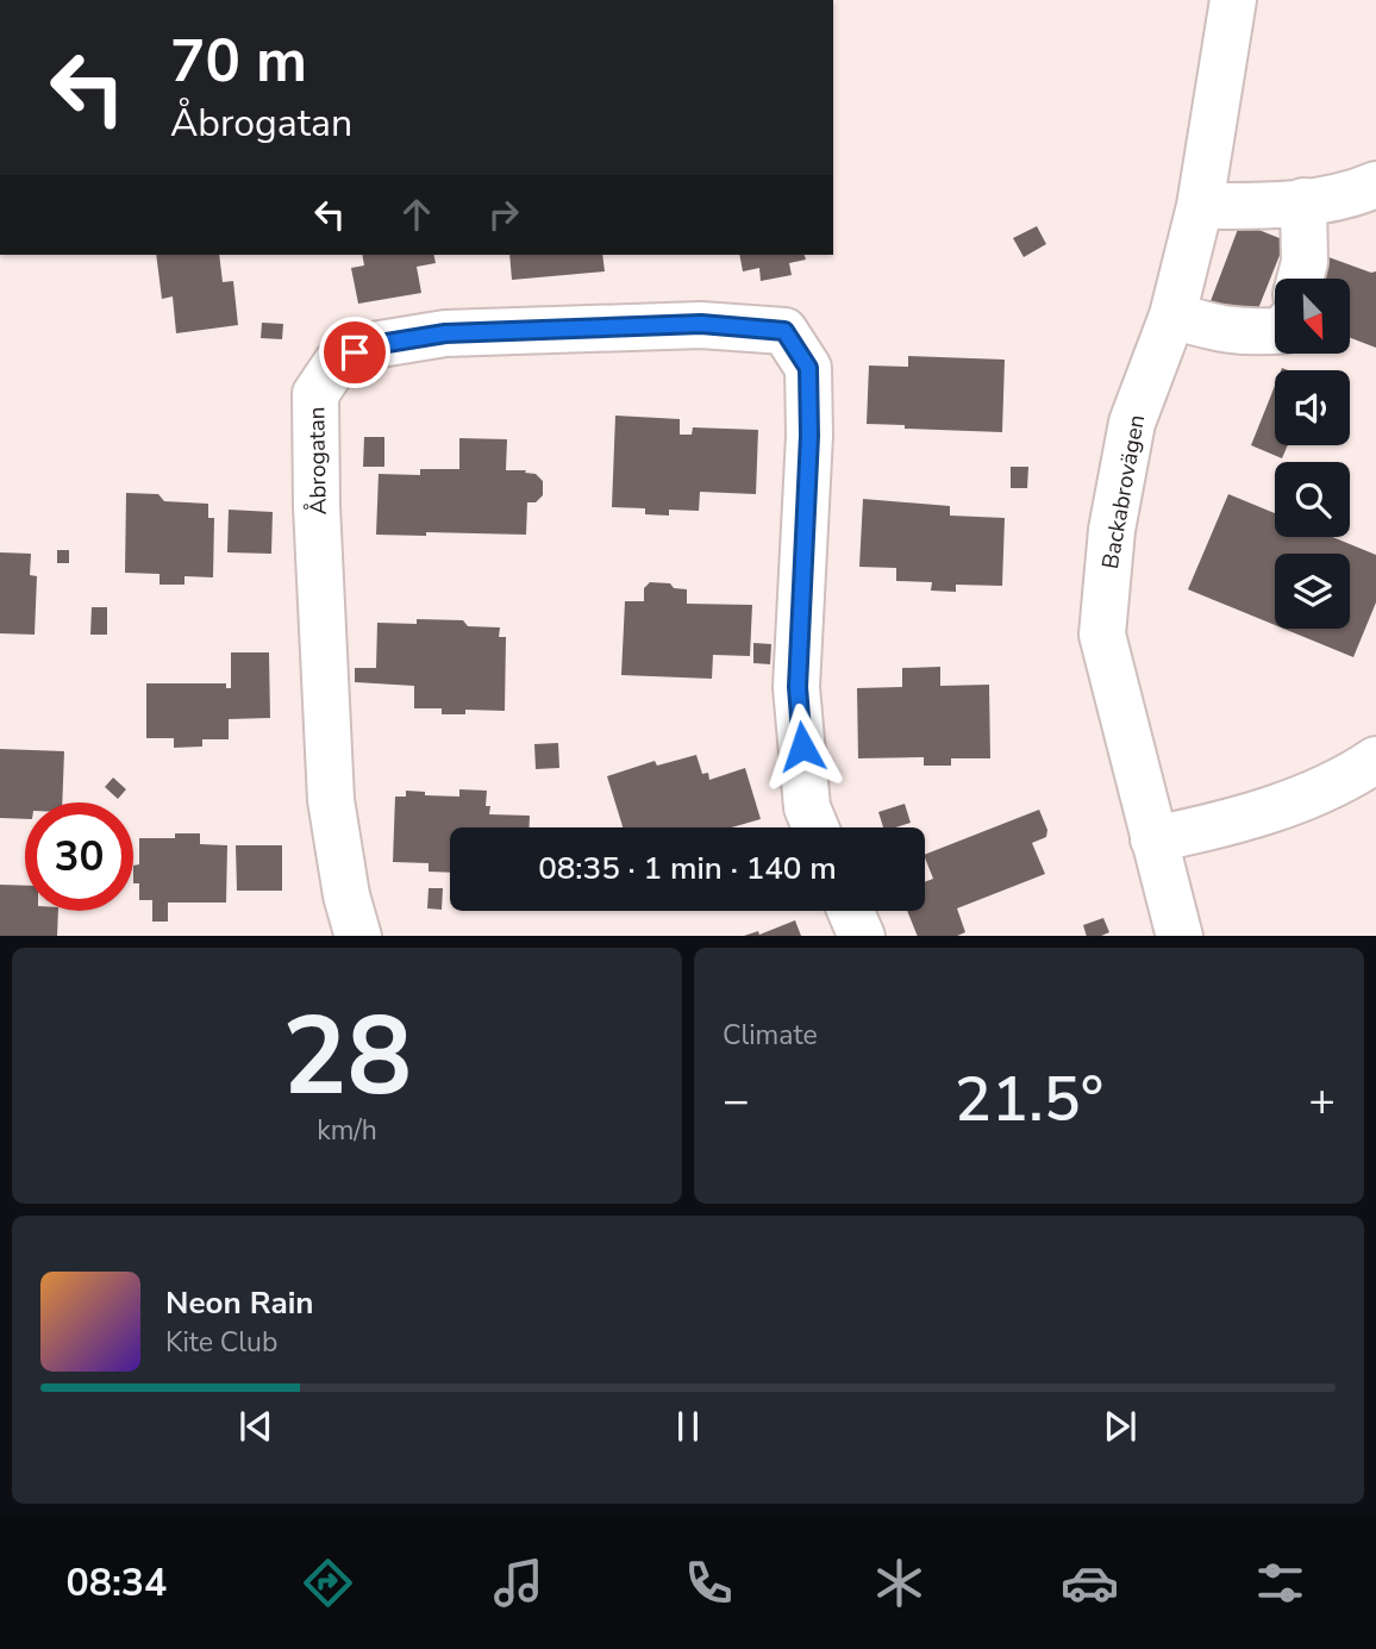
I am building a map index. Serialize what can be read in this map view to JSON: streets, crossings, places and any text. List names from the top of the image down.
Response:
{
  "streets": {
    "street": ["Åbrogatan", "Backabrovägen"]
  },
  "north": "bottom right",
  "page": {
    "turn": ["70 m", "Åbrogatan"],
    "limit": "30",
    "trip": "08:35 · 1 min · 140 m",
    "tile": [
      ["28", "km/h"],
      "Climate"
    ],
    "heat": ["−", "21.5°", "+"],
    "song": ["Neon Rain", "Kite Club"],
    "tabs": "08:34"
  }
}
